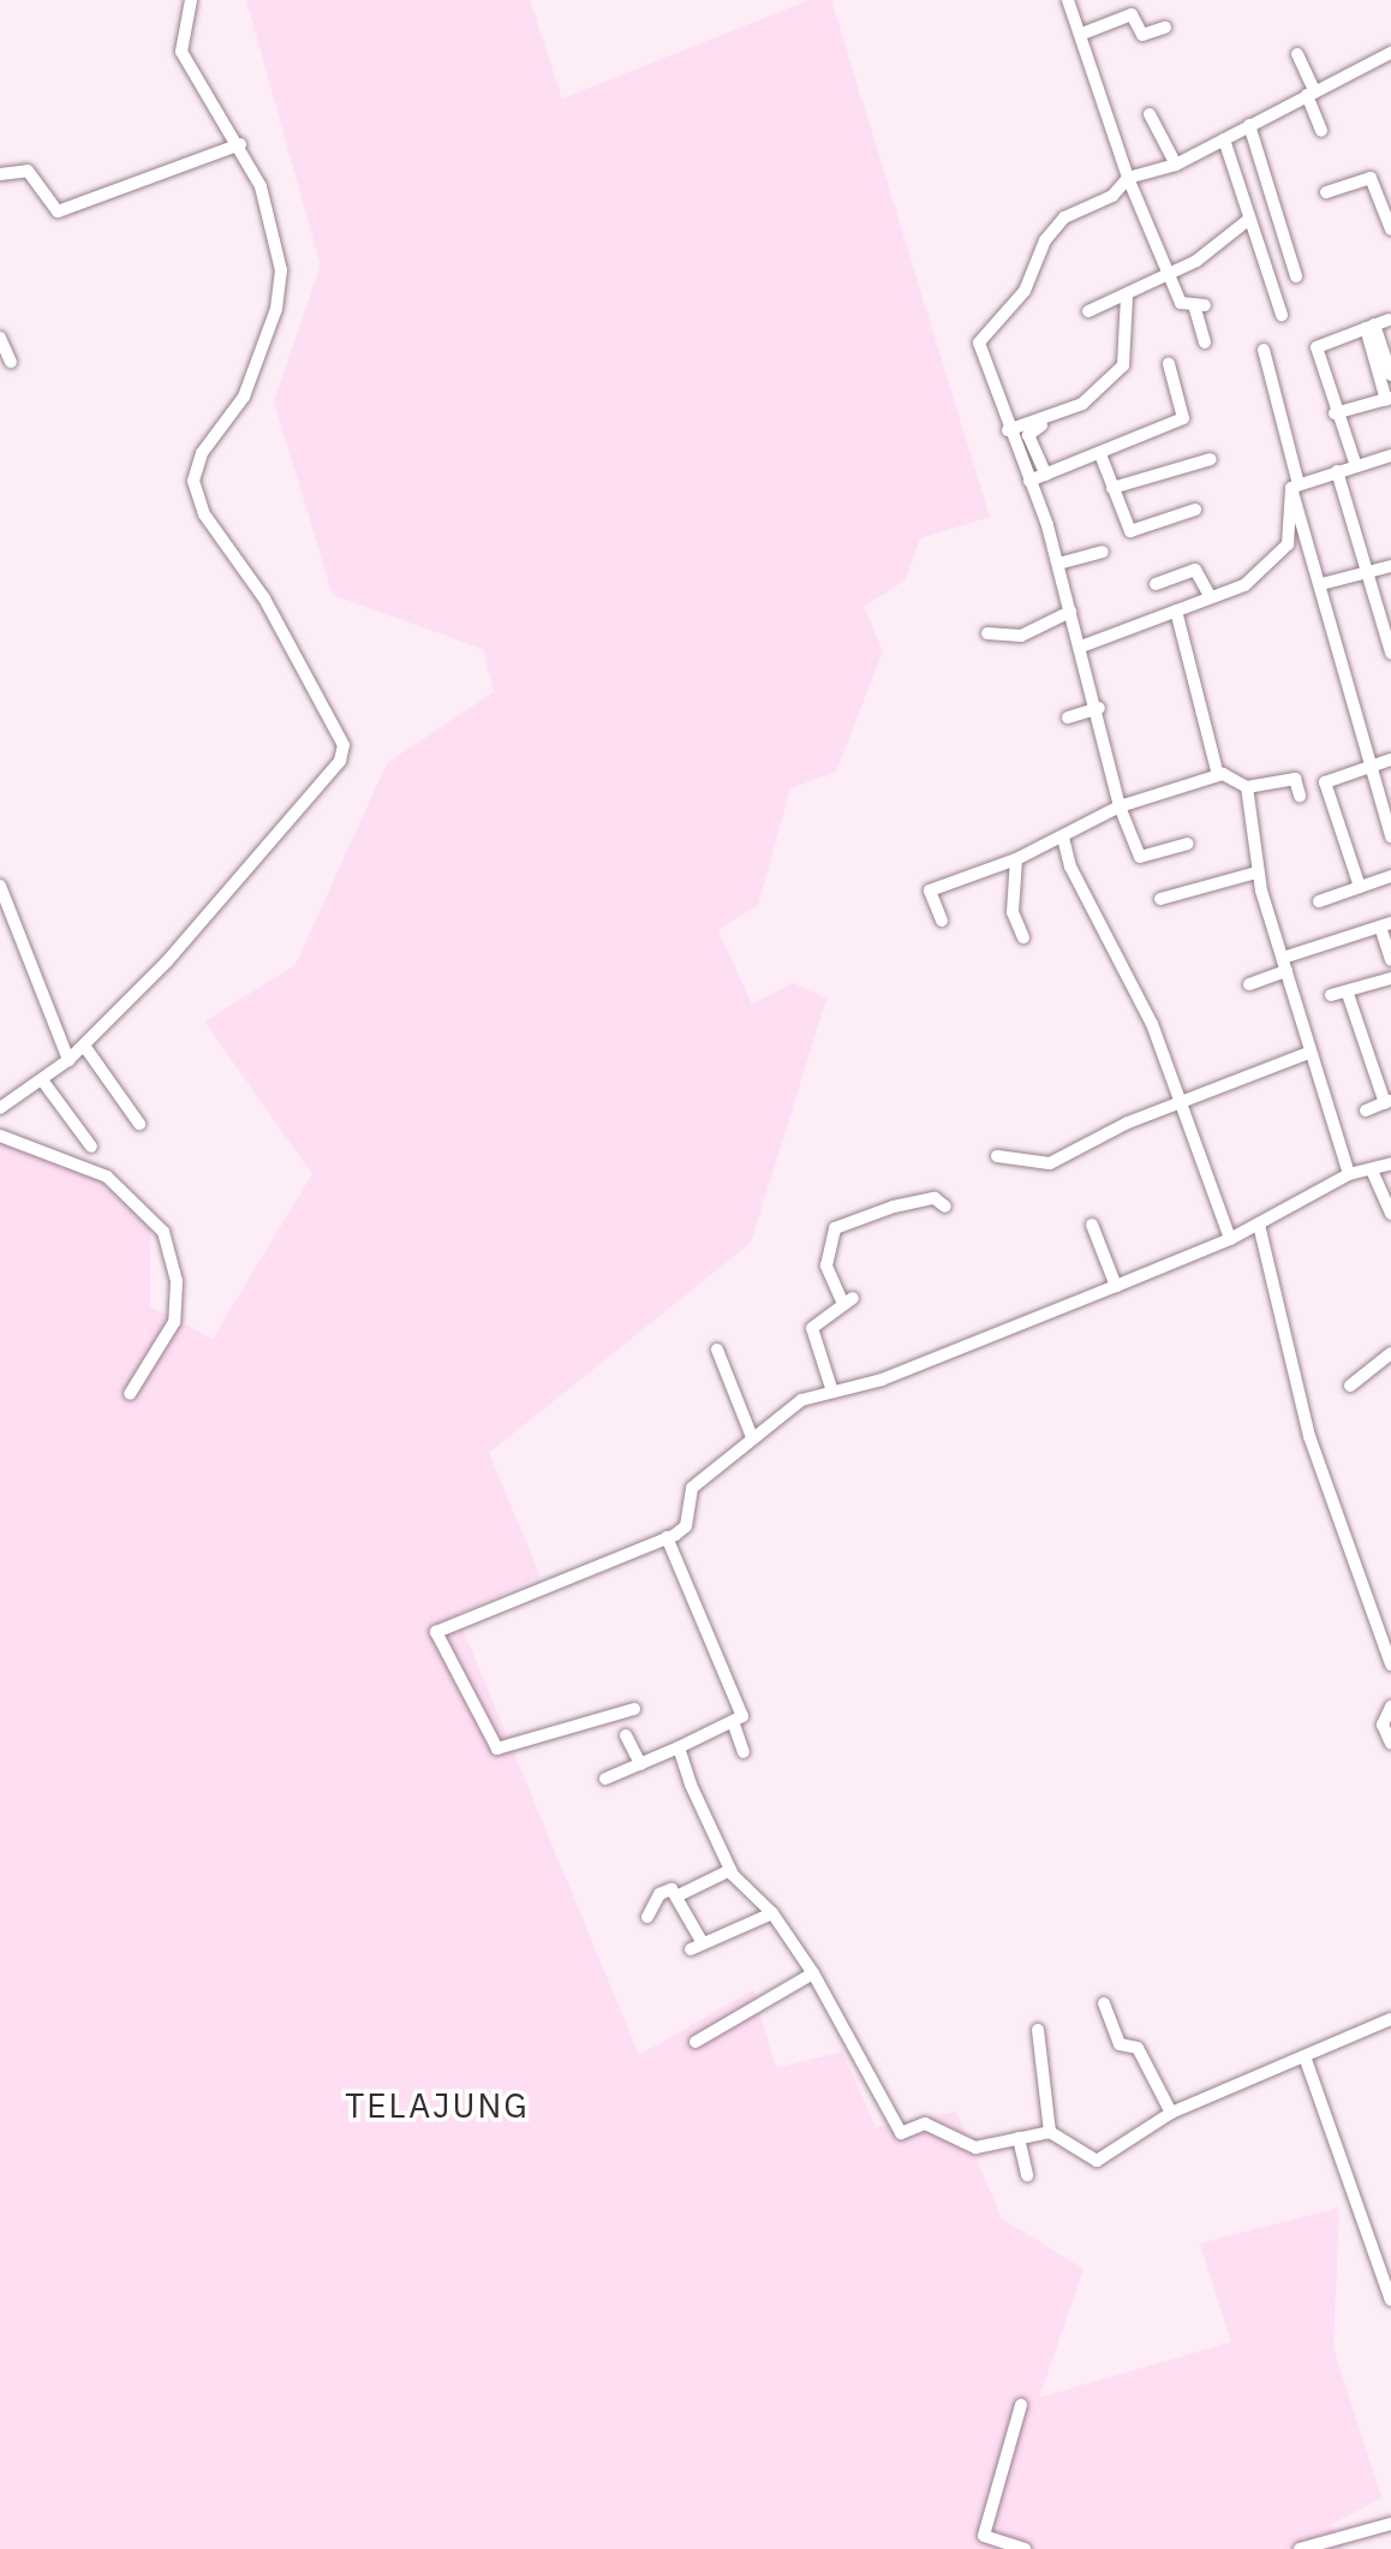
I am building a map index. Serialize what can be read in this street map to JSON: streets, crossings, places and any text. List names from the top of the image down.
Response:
{
  "districts": ["TELAJUNG"]
}
